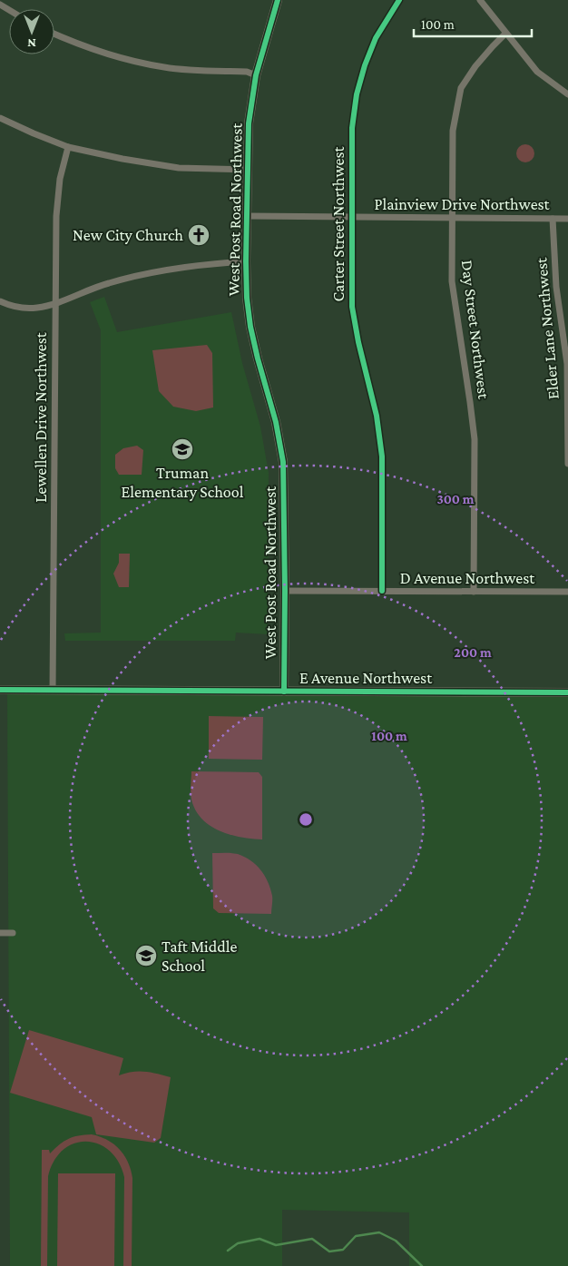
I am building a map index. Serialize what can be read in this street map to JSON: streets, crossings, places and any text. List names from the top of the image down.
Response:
{
  "streets": {
    "street": [
      "Plainview Drive Northwest",
      "West Post Road Northwest",
      "Carter Street Northwest",
      "Elder Lane Northwest",
      "Day Street Northwest",
      "Lewellen Drive Northwest",
      "D Avenue Northwest",
      "E Avenue Northwest"
    ]
  },
  "crossings": [
    ["Plainview Drive Northwest", "West Post Road Northwest"],
    ["Plainview Drive Northwest", "Carter Street Northwest"],
    ["Plainview Drive Northwest", "Elder Lane Northwest"],
    ["Plainview Drive Northwest", "Day Street Northwest"],
    ["West Post Road Northwest", "D Avenue Northwest"],
    ["West Post Road Northwest", "E Avenue Northwest"],
    ["Carter Street Northwest", "D Avenue Northwest"],
    ["Day Street Northwest", "D Avenue Northwest"],
    ["Lewellen Drive Northwest", "E Avenue Northwest"]
  ],
  "places": {
    "church": ["New City Church"],
    "school or university": ["Truman Elementary School", "Taft Middle School"]
  },
  "scale_bar": "100 m",
  "north": "bottom",
  "rings": ["300 m", "200 m", "100 m"]
}
